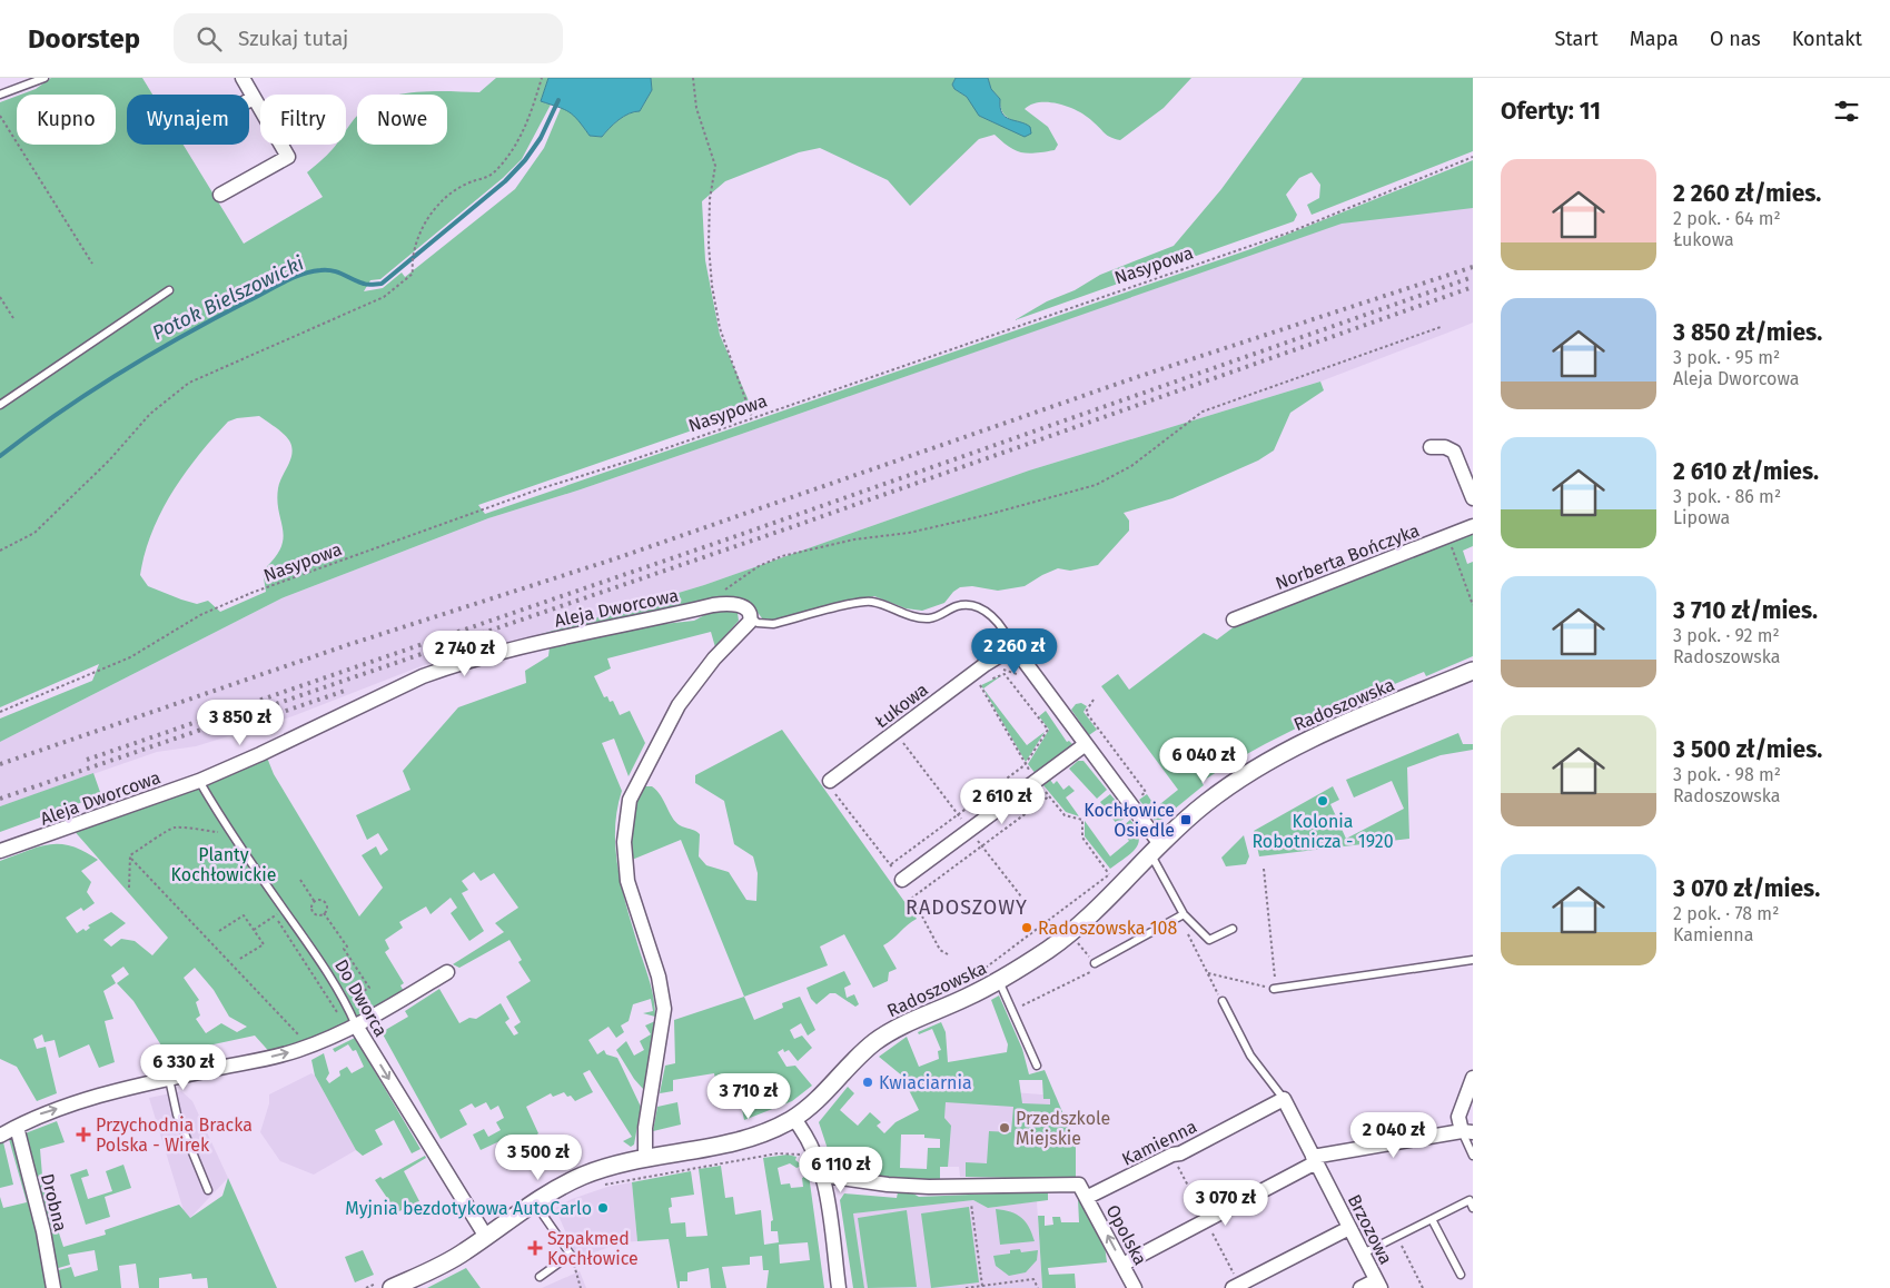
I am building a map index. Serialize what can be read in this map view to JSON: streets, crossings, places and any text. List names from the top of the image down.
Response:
{
  "streets": {
    "street": [
      "Norberta Bończyka",
      "Aleja Dworcowa",
      "Radoszowska",
      "Łukowa",
      "Do Dworca",
      "Kamienna",
      "Drobna",
      "Brzozowa",
      "Opolska"
    ],
    "path": ["Nasypowa"]
  },
  "crossings": [
    ["Aleja Dworcowa", "Do Dworca"],
    ["Radoszowska", "Do Dworca"],
    ["Kamienna", "Opolska"]
  ],
  "one_way": ["Do Dworca", "Opolska"],
  "districts": ["RADOSZOWY"],
  "water": ["Potok Bielszowicki"],
  "parks": ["Planty Kochłowickie"],
  "places": {
    "other": [
      "Kolonia Robotnicza - 1920",
      "Radoszowska 108",
      "Kwiaciarnia",
      "Przedszkole Miejskie",
      "Myjnia bezdotykowa AutoCarlo"
    ],
    "transit": ["Kochłowice Osiedle"],
    "health": ["Przychodnia Bracka Polska - Wirek", "Szpakmed Kochłowice"]
  },
  "page": {
    "header": "Doorstep",
    "search": "Szukaj tutaj",
    "nav": [
      "Start",
      "Mapa",
      "O nas",
      "Kontakt"
    ],
    "heading": "Oferty: 11",
    "chip": [
      "Kupno",
      "Wynajem",
      "Filtry",
      "Nowe"
    ],
    "list": [
      {
        "name": "2 260 zł/mies.",
        "note": "2 pok. · 64 m² · Łukowa"
      },
      {
        "name": "3 850 zł/mies.",
        "note": "3 pok. · 95 m² · Aleja Dworcowa"
      },
      {
        "name": "2 610 zł/mies.",
        "note": "3 pok. · 86 m² · Lipowa"
      },
      {
        "name": "3 710 zł/mies.",
        "note": "3 pok. · 92 m² · Radoszowska"
      },
      {
        "name": "3 500 zł/mies.",
        "note": "3 pok. · 98 m² · Radoszowska"
      },
      {
        "name": "3 070 zł/mies.",
        "note": "2 pok. · 78 m² · Kamienna"
      }
    ],
    "price": [
      "2 260 zł",
      "2 740 zł",
      "3 850 zł",
      "6 040 zł",
      "2 610 zł",
      "6 330 zł",
      "3 710 zł",
      "2 040 zł",
      "3 500 zł",
      "6 110 zł",
      "3 070 zł"
    ]
  }
}
